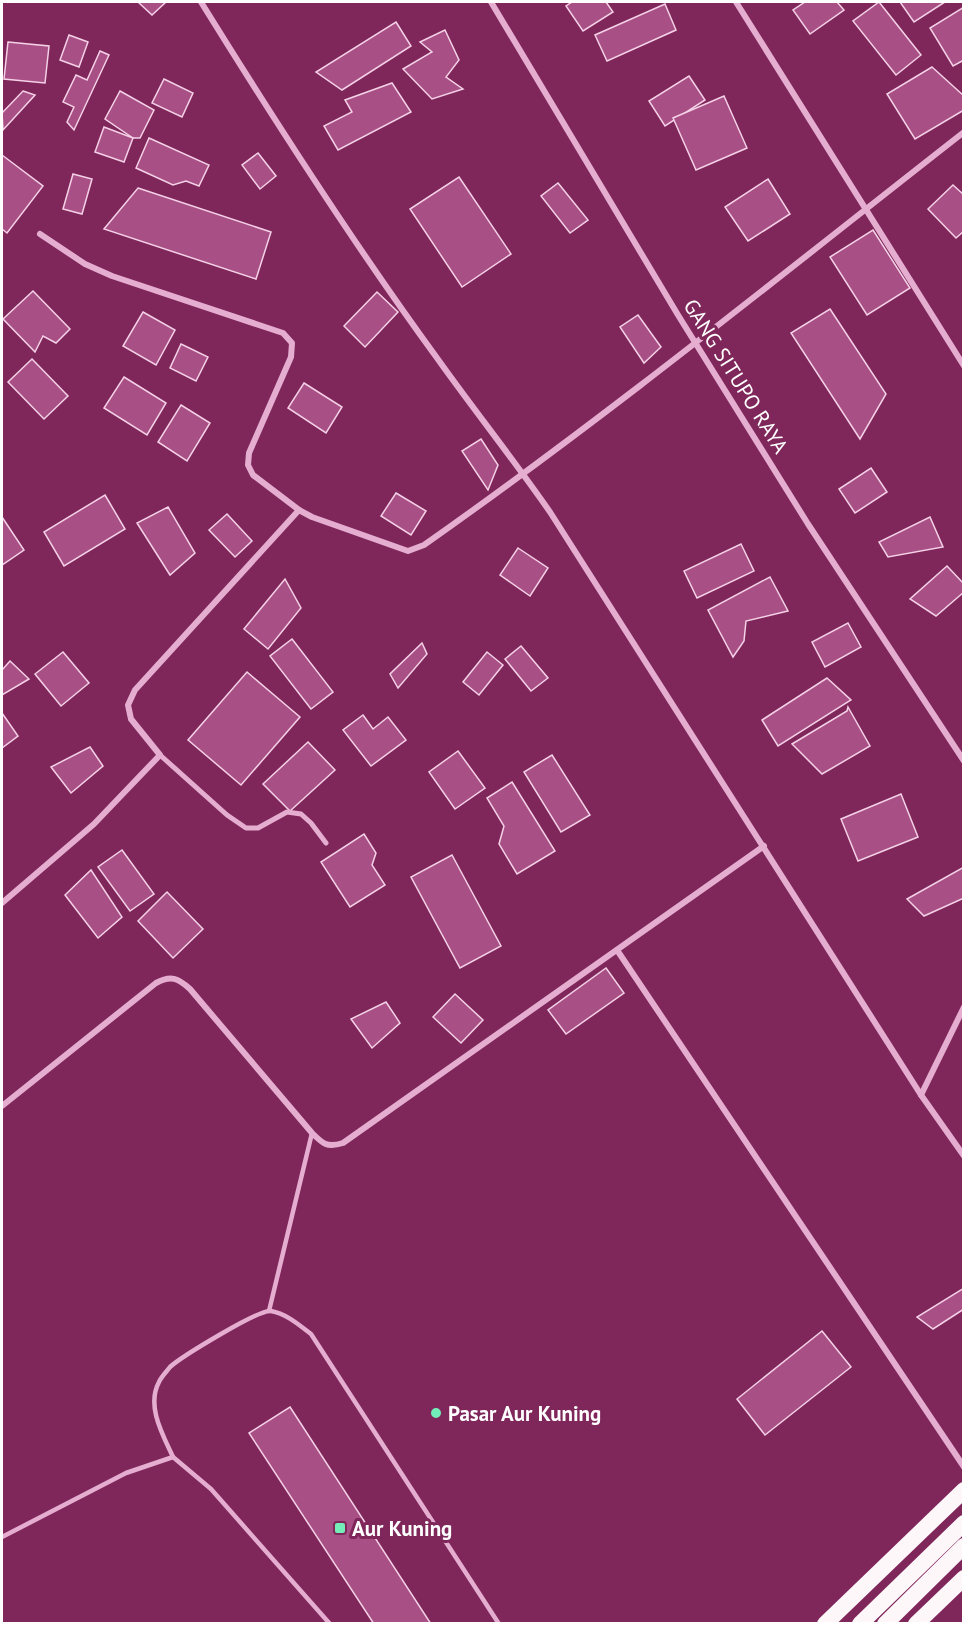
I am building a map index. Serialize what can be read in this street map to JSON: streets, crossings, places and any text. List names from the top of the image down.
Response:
{
  "streets": {
    "street": ["GANG SITUPO RAYA"]
  },
  "places": {
    "other": ["Pasar Aur Kuning"],
    "transit": ["Aur Kuning"]
  }
}
